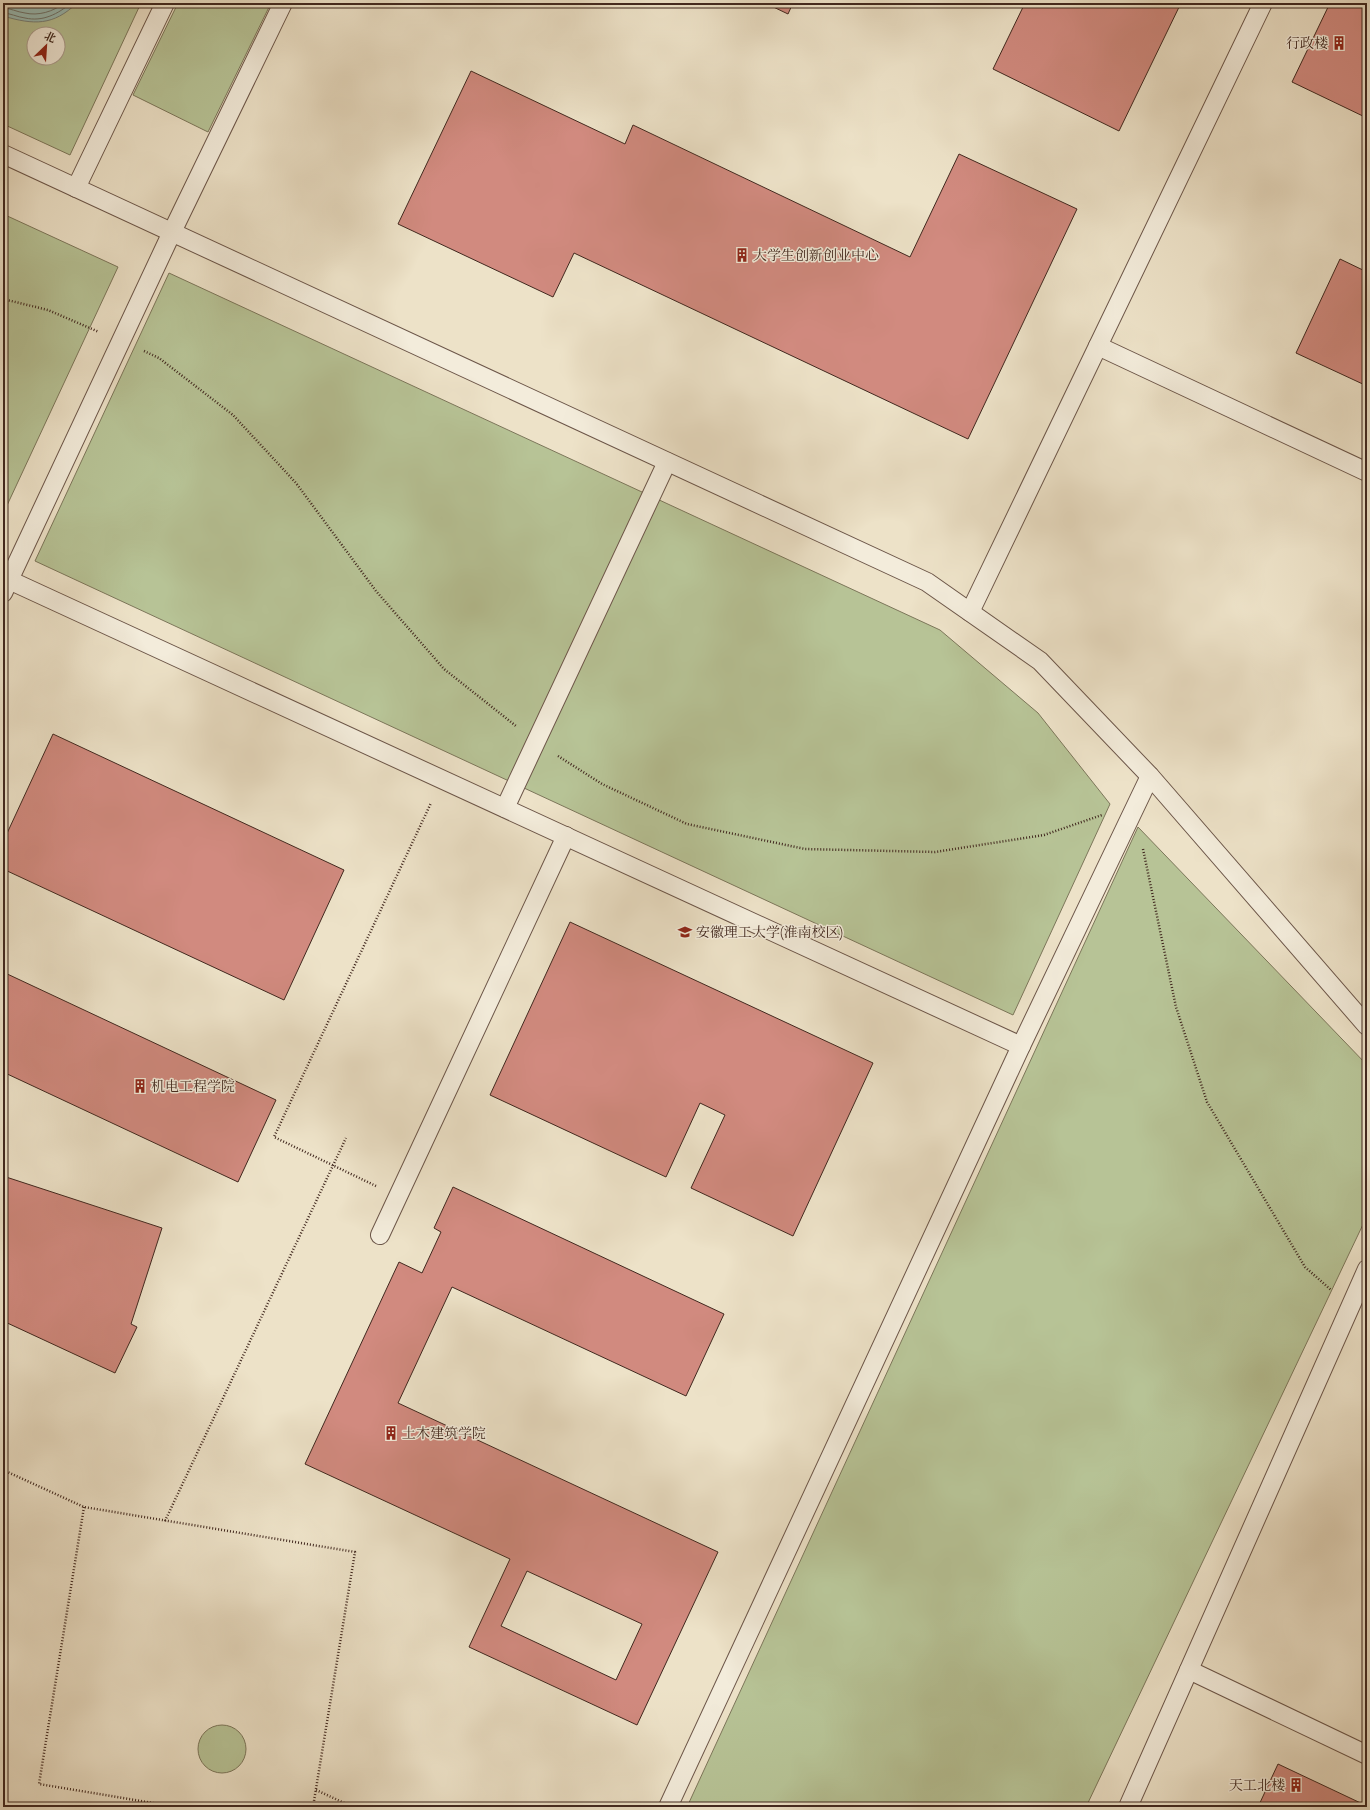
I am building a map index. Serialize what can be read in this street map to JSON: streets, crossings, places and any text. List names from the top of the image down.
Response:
{
  "places": {
    "building": [
      "行政楼",
      "大学生创新创业中心",
      "机电工程学院",
      "土木建筑学院",
      "天工北楼"
    ],
    "school or university": ["安徽理工大学(淮南校区)"]
  },
  "north": "top right"
}
